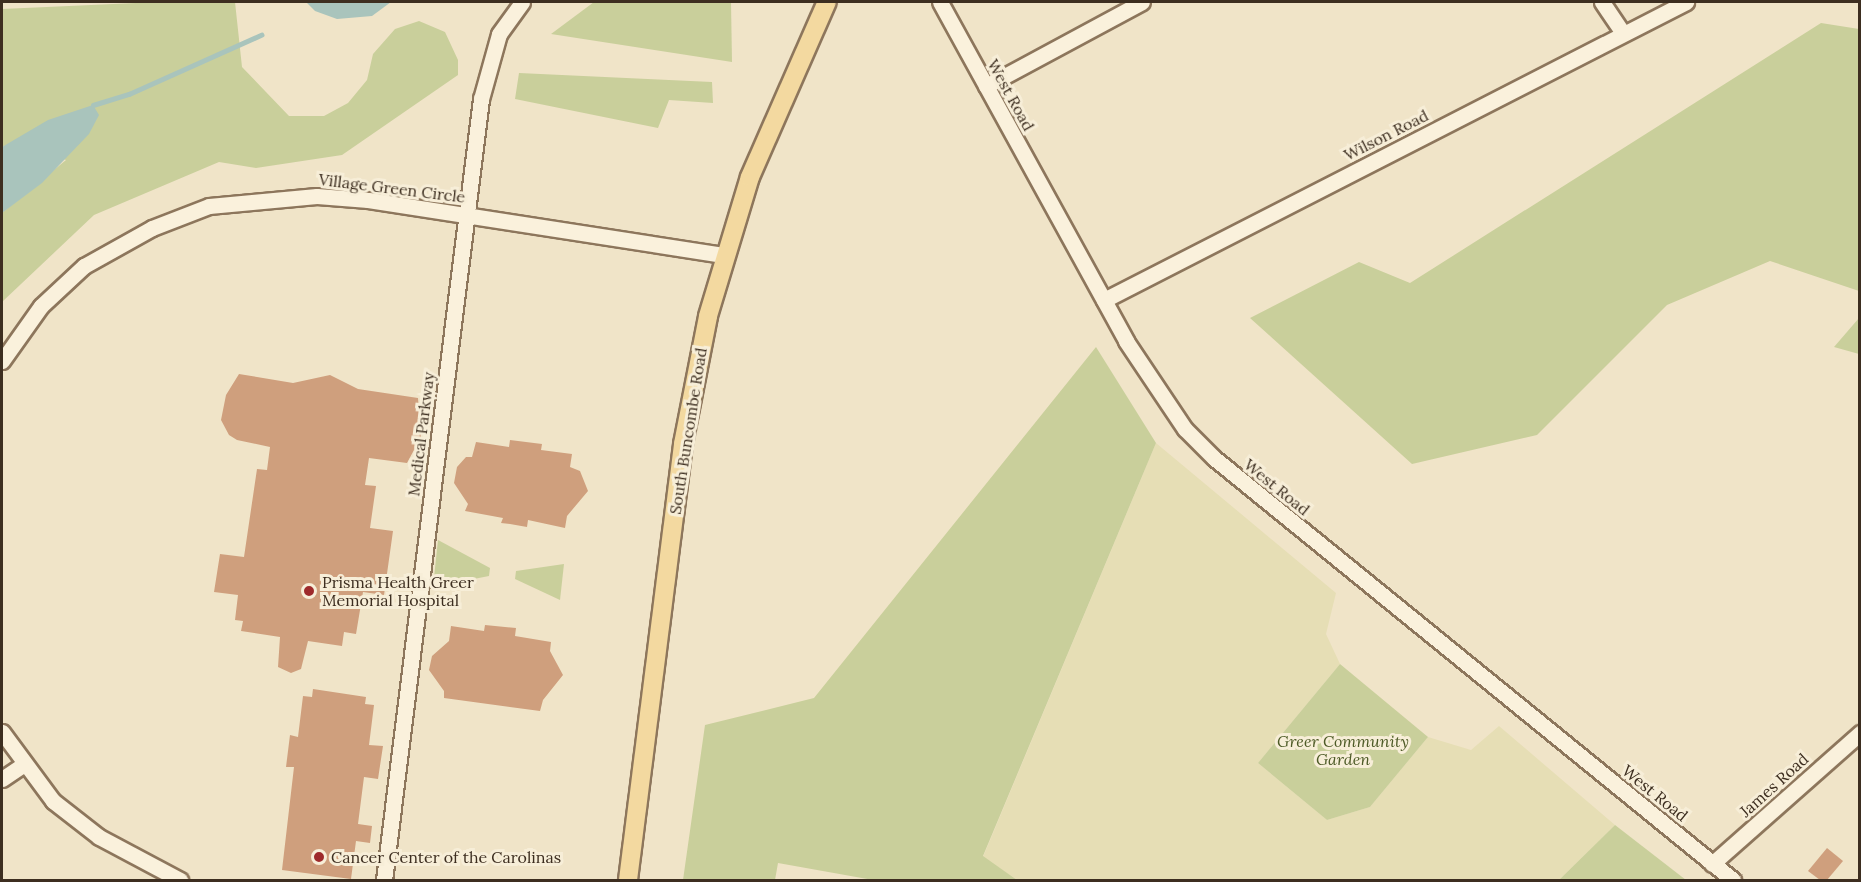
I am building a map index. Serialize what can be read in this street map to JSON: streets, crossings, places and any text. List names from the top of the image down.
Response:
{
  "streets": {
    "main road": ["South Buncombe Road"],
    "street": [
      "West Road",
      "Wilson Road",
      "Village Green Circle",
      "Medical Parkway",
      "James Road"
    ]
  },
  "crossings": [
    ["West Road", "Wilson Road"],
    ["West Road", "James Road"],
    ["Village Green Circle", "South Buncombe Road"],
    ["Village Green Circle", "Medical Parkway"]
  ],
  "parks": ["Greer Community Garden"],
  "places": ["Prisma Health Greer Memorial Hospital", "Cancer Center of the Carolinas"]
}
